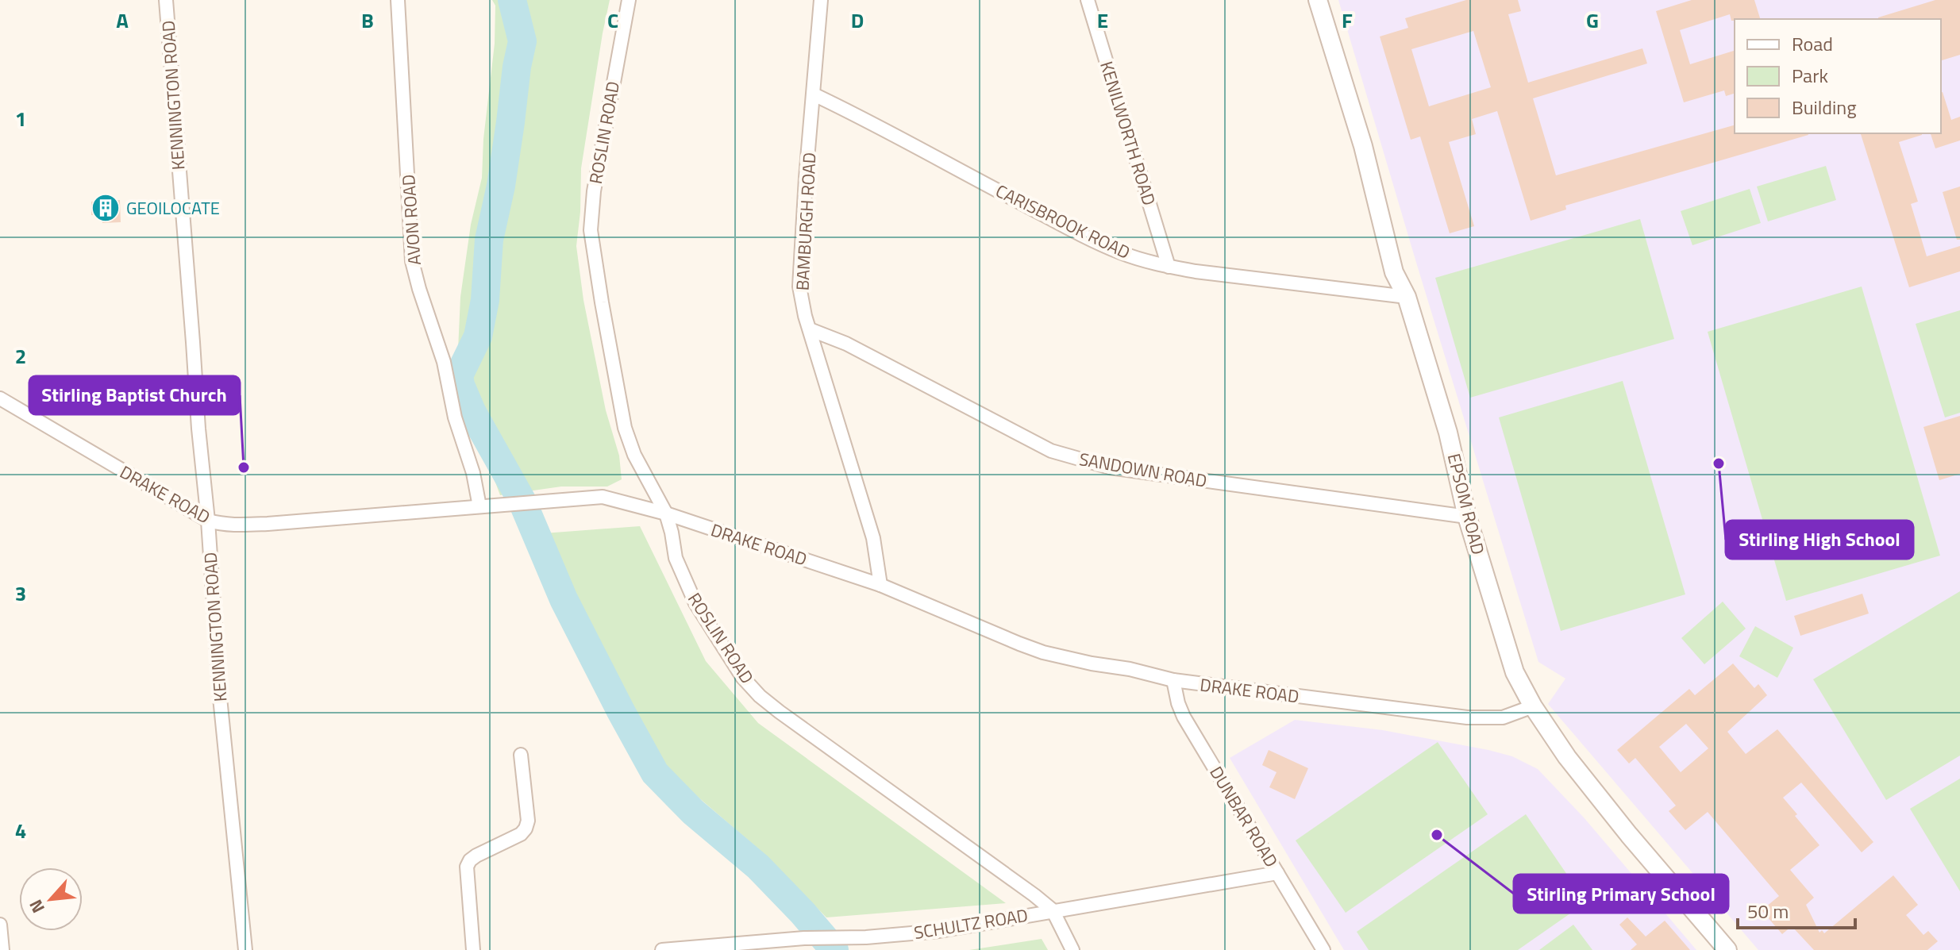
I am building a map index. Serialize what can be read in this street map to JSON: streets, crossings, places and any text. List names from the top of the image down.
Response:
{
  "streets": {
    "street": [
      "KENNINGTON ROAD",
      "ROSLIN ROAD",
      "KENILWORTH ROAD",
      "AVON ROAD",
      "BAMBURGH ROAD",
      "CARISBROOK ROAD",
      "SANDOWN ROAD",
      "DRAKE ROAD",
      "EPSOM ROAD",
      "DUNBAR ROAD",
      "SCHULTZ ROAD"
    ]
  },
  "crossings": [
    ["KENNINGTON ROAD", "DRAKE ROAD"],
    ["ROSLIN ROAD", "DRAKE ROAD"],
    ["ROSLIN ROAD", "SCHULTZ ROAD"],
    ["KENILWORTH ROAD", "CARISBROOK ROAD"],
    ["AVON ROAD", "DRAKE ROAD"],
    ["BAMBURGH ROAD", "CARISBROOK ROAD"],
    ["BAMBURGH ROAD", "SANDOWN ROAD"],
    ["BAMBURGH ROAD", "DRAKE ROAD"],
    ["CARISBROOK ROAD", "EPSOM ROAD"],
    ["SANDOWN ROAD", "EPSOM ROAD"],
    ["DRAKE ROAD", "EPSOM ROAD"],
    ["DRAKE ROAD", "DUNBAR ROAD"],
    ["DUNBAR ROAD", "SCHULTZ ROAD"]
  ],
  "places": {
    "building": ["GEOILOCATE"],
    "other": ["Stirling High School", "Stirling Baptist Church", "Stirling Primary School"]
  },
  "legend": ["Road", "Park", "Building"],
  "scale_bar": "50 m",
  "north": "bottom left",
  "grid": {
    "columns": [
      "A",
      "B",
      "C",
      "D",
      "E",
      "F",
      "G"
    ],
    "rows": [
      "1",
      "2",
      "3",
      "4"
    ]
  }
}
